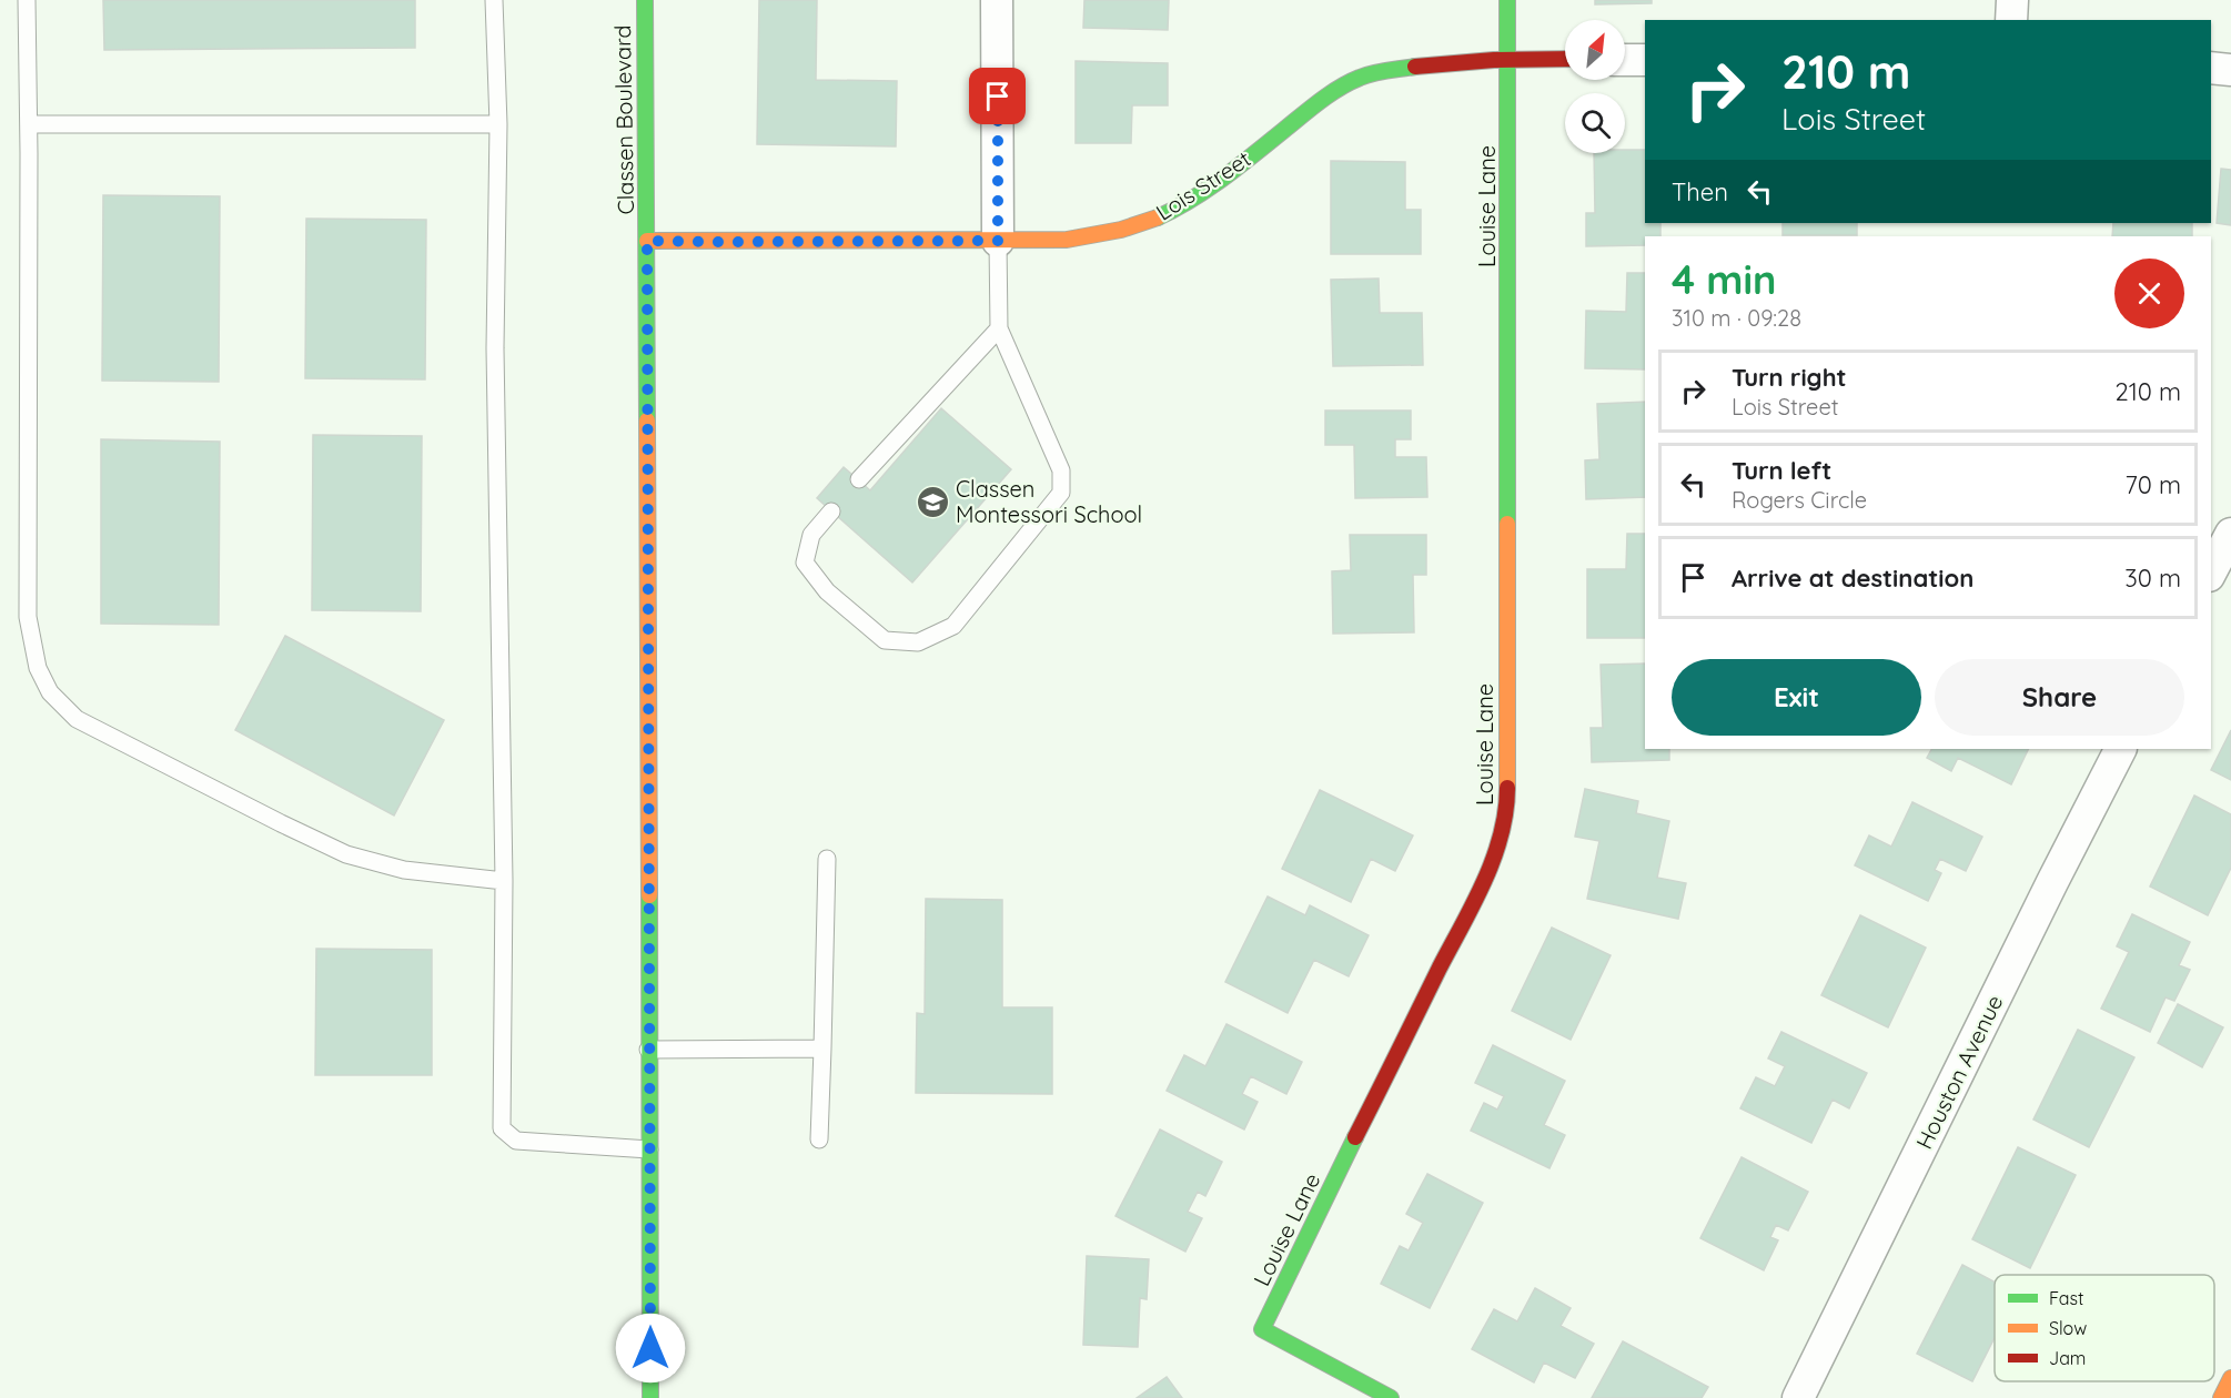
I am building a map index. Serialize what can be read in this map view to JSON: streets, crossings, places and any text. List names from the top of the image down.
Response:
{
  "streets": {
    "street": [
      "Classen Boulevard",
      "Lois Street",
      "Louise Lane",
      "Houston Avenue"
    ]
  },
  "crossings": [
    ["Classen Boulevard", "Lois Street"],
    ["Lois Street", "Louise Lane"]
  ],
  "places": {
    "school or university": ["Classen Montessori School"]
  },
  "legend": ["Fast", "Slow", "Jam"],
  "north": "top right",
  "page": {
    "turn": ["210 m", "Lois Street"],
    "then": "Then",
    "heading": ["4 min", "310 m · 09:28"],
    "list": [
      {
        "name": "Turn right",
        "note": "Lois Street",
        "value": "210 m"
      },
      {
        "name": "Turn left",
        "note": "Rogers Circle",
        "value": "70 m"
      },
      {
        "name": "Arrive at destination",
        "value": "30 m"
      }
    ],
    "buttons": ["Exit", "Share"]
  }
}
